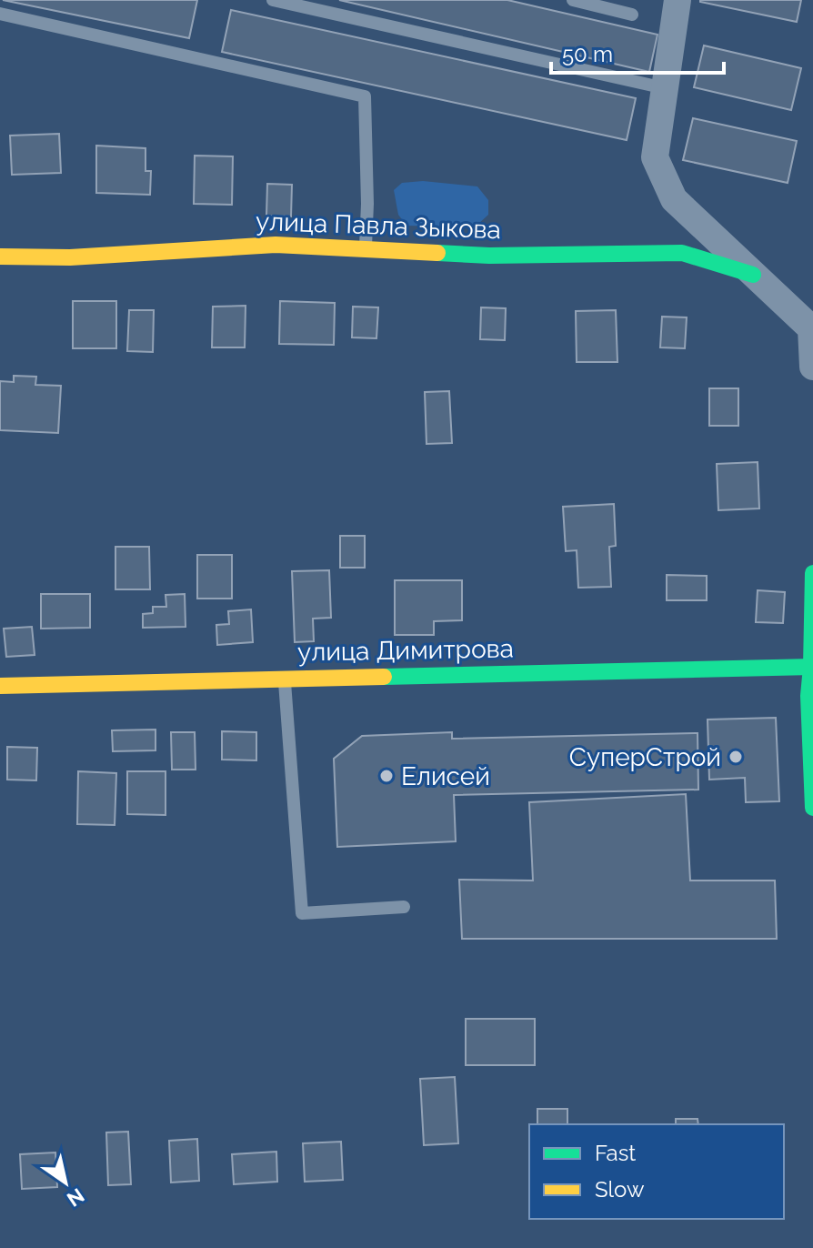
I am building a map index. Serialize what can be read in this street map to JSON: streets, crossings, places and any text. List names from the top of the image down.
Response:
{
  "streets": {
    "street": ["улица Павла Зыкова", "улица Димитрова"]
  },
  "places": ["СуперСтрой", "Елисей"],
  "legend": ["Fast", "Slow"],
  "scale_bar": "50 m",
  "north": "bottom right"
}
